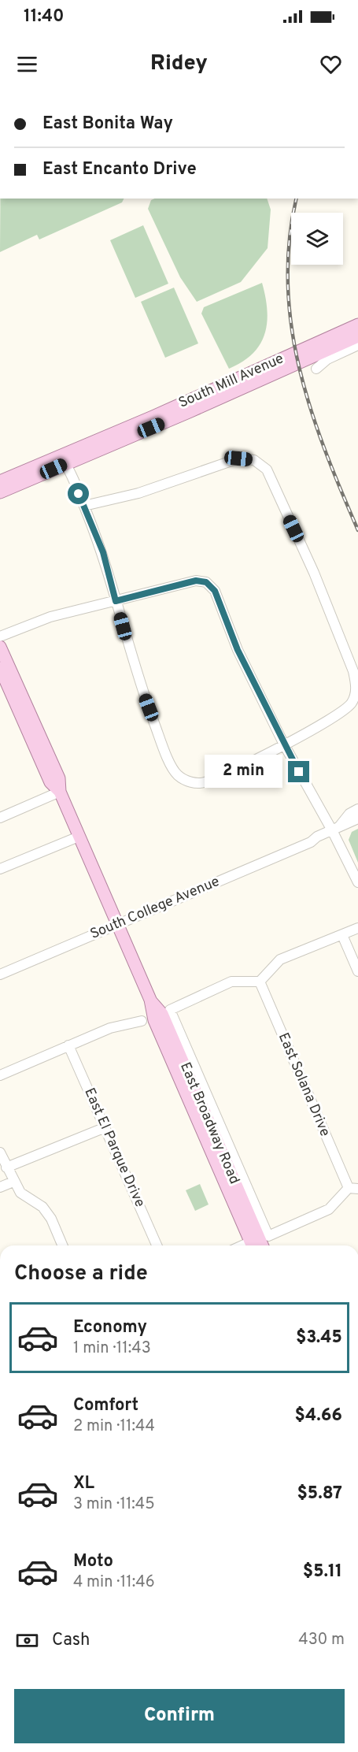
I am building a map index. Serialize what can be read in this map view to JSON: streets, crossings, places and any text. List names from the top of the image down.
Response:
{
  "streets": {
    "main road": ["South Mill Avenue", "East Broadway Road"],
    "street": ["South College Avenue", "East Solana Drive", "East El Parque Drive"]
  },
  "crossings": [
    ["South College Avenue", "East Broadway Road"]
  ],
  "page": {
    "status": "11:40",
    "header": "Ridey",
    "banner": ["East Bonita Way", "East Encanto Drive"],
    "bubble": "2 min",
    "heading": "Choose a ride",
    "list": [
      {
        "name": "Economy",
        "note": "1 min · 11:43",
        "value": "$3.45"
      },
      {
        "name": "Comfort",
        "note": "2 min · 11:44",
        "value": "$4.66"
      },
      {
        "name": "XL",
        "note": "3 min · 11:45",
        "value": "$5.87"
      },
      {
        "name": "Moto",
        "note": "4 min · 11:46",
        "value": "$5.11"
      }
    ],
    "pay": ["Cash", "430 m"],
    "buttons": "Confirm"
  }
}
